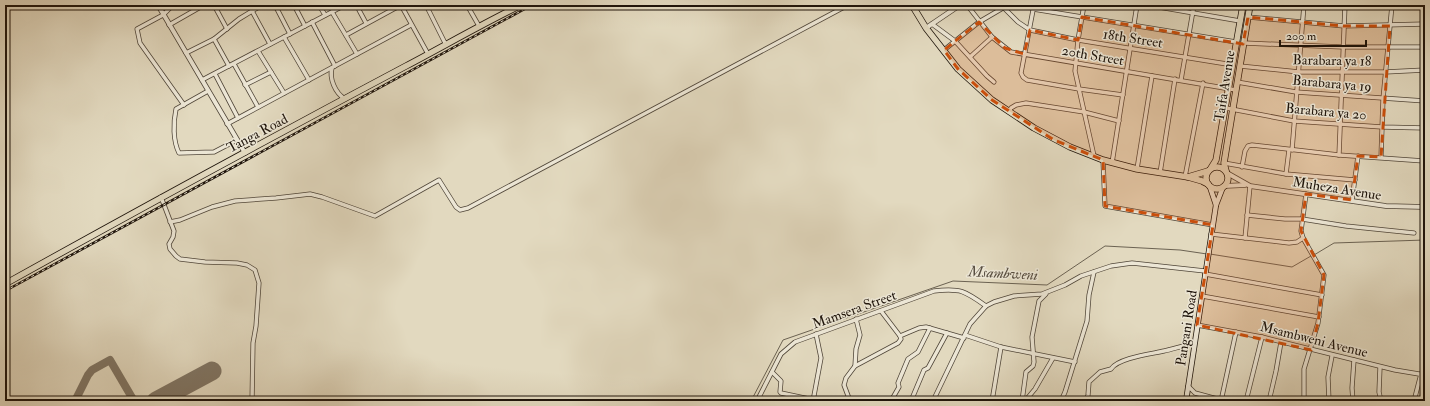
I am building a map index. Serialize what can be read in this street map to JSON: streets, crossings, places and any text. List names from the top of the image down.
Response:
{
  "streets": {
    "main road": ["Taifa Avenue", "Tanga Road", "Pangani Road"],
    "street": [
      "18th Street",
      "20th Street",
      "Barabara ya 18",
      "Barabara ya 19",
      "Barabara ya 20",
      "Muheza Avenue",
      "Mamsera Street",
      "Msambweni Avenue"
    ]
  },
  "crossings": [
    ["18th Street", "Taifa Avenue"],
    ["20th Street", "Taifa Avenue"],
    ["Barabara ya 18", "Taifa Avenue"],
    ["Barabara ya 19", "Taifa Avenue"],
    ["Taifa Avenue", "Barabara ya 20"],
    ["Pangani Road", "Msambweni Avenue"]
  ],
  "water": ["Msambweni"],
  "scale_bar": "200 m"
}
